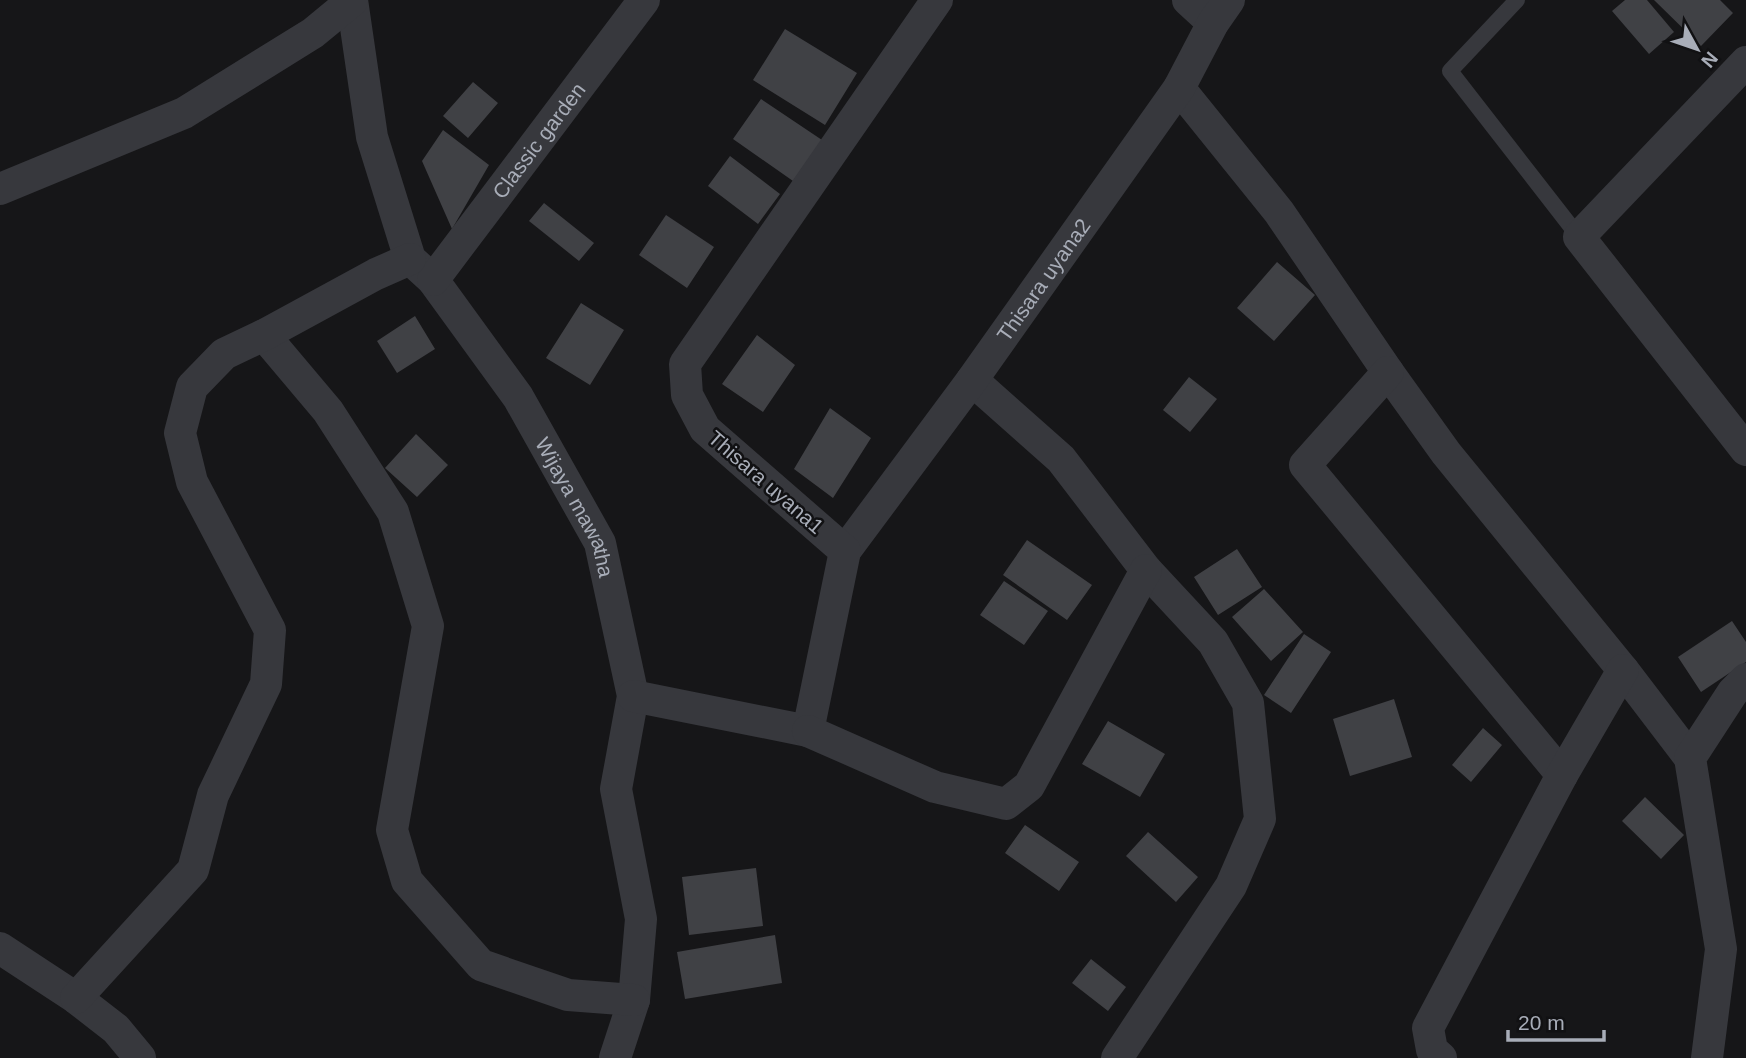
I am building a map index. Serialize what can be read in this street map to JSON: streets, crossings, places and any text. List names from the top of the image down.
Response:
{
  "streets": {
    "street": [
      "Classic garden",
      "Thisara uyana2",
      "Thisara uyana1",
      "Wijaya mawatha"
    ]
  },
  "crossings": [
    ["Classic garden", "Wijaya mawatha"],
    ["Thisara uyana2", "Thisara uyana1"]
  ],
  "scale_bar": "20 m",
  "north": "bottom right"
}
